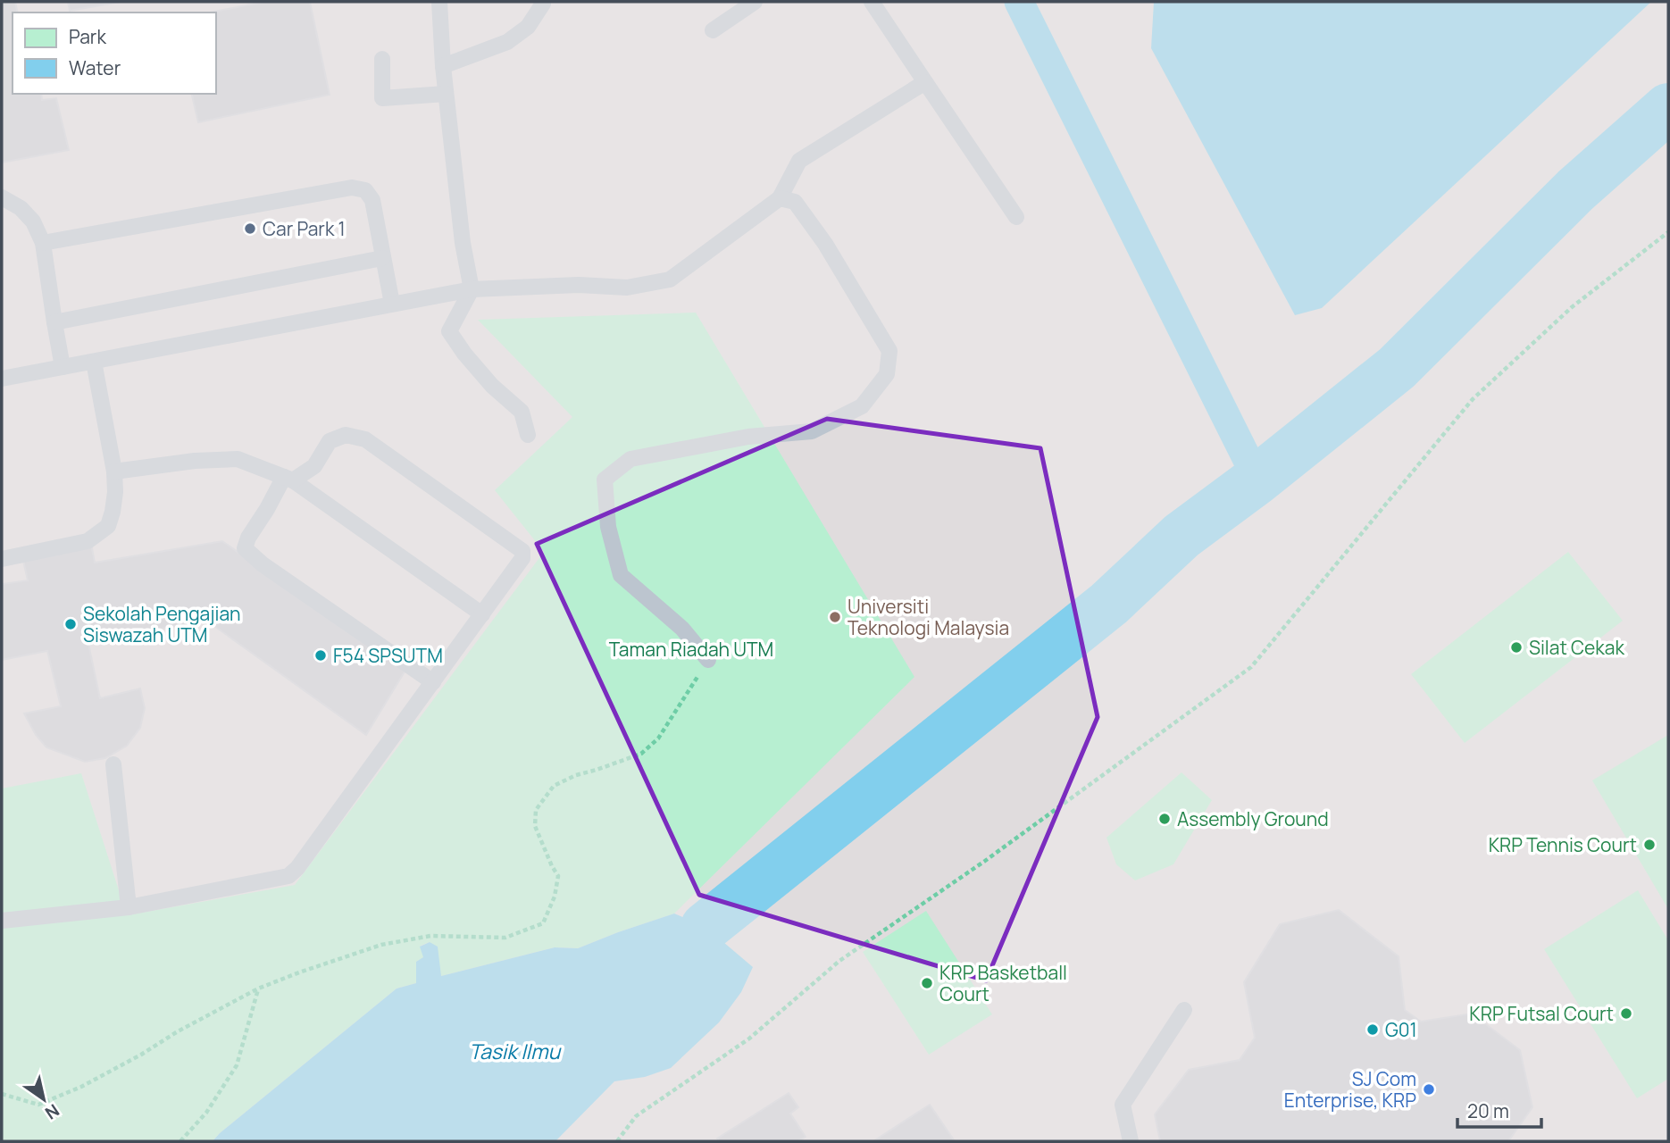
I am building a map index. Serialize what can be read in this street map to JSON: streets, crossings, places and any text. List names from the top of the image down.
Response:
{
  "water": ["Tasik Ilmu"],
  "parks": ["Taman Riadah UTM"],
  "places": [
    "Car Park 1",
    "Universiti Teknologi Malaysia",
    "Sekolah Pengajian Siswazah UTM",
    "Silat Cekak",
    "F54 SPSUTM",
    "Assembly Ground",
    "KRP Tennis Court",
    "KRP Basketball Court",
    "KRP Futsal Court",
    "G01",
    "SJ Com Enterprise, KRP"
  ],
  "legend": ["Park", "Water"],
  "scale_bar": "20 m",
  "north": "bottom right"
}
